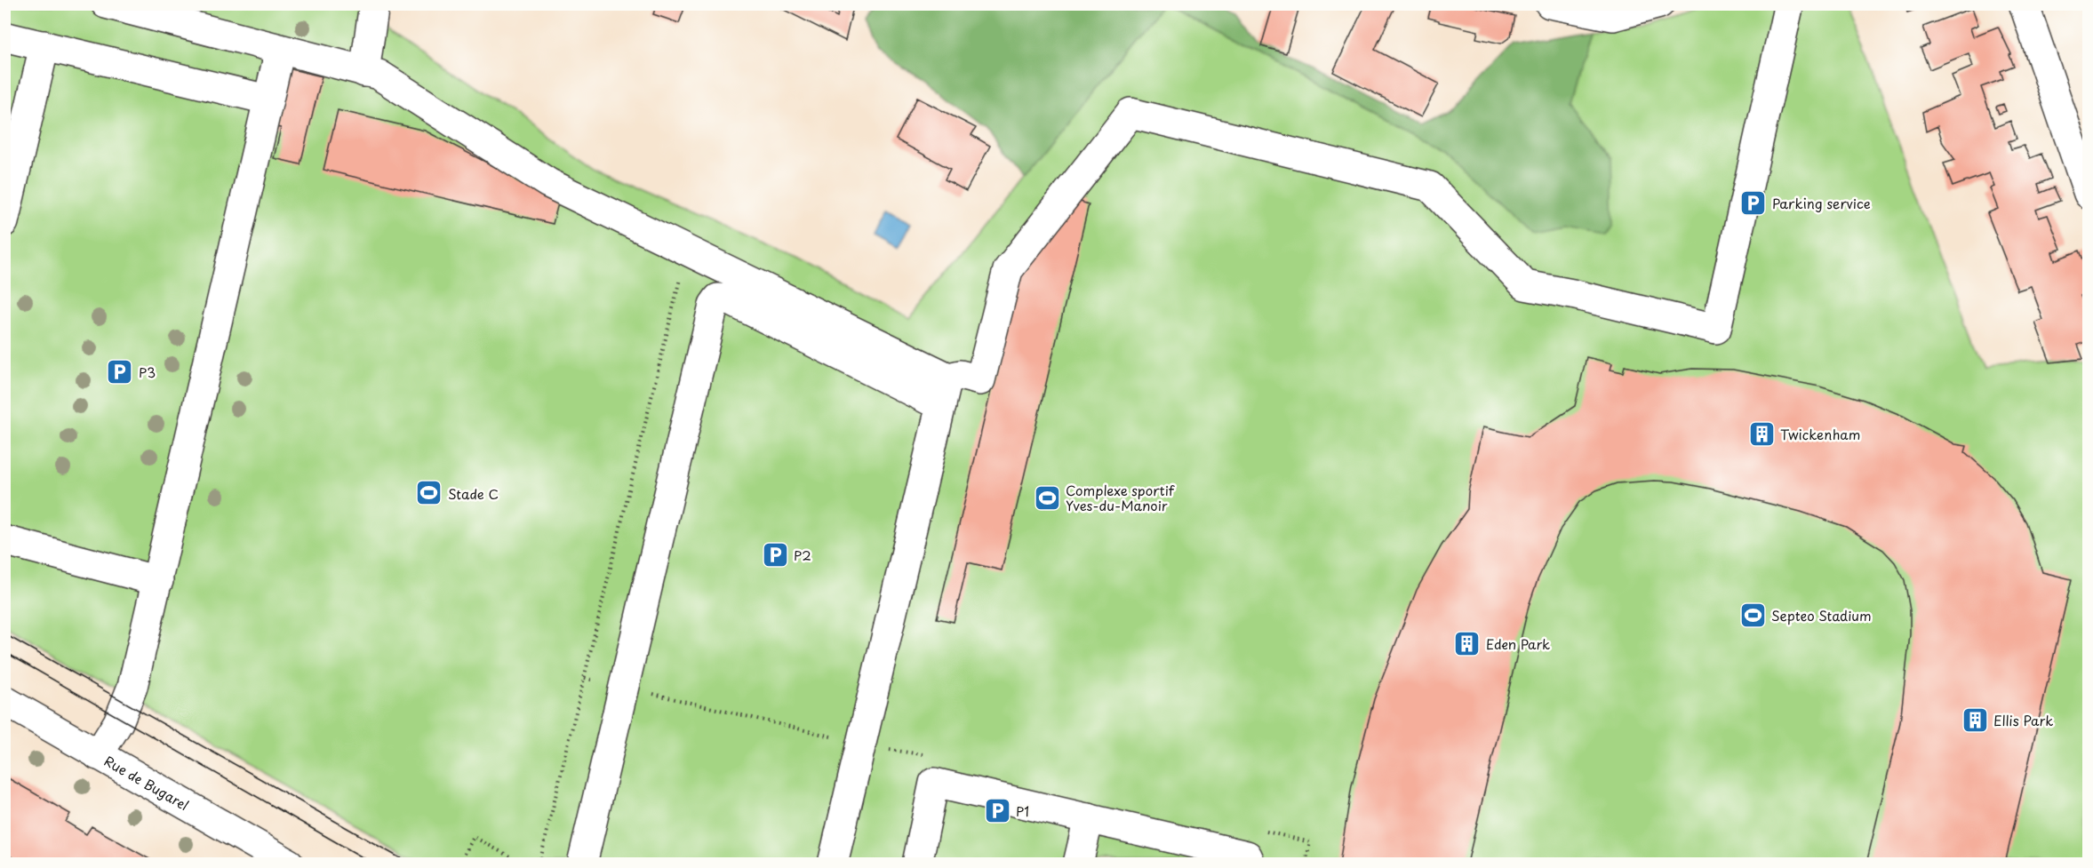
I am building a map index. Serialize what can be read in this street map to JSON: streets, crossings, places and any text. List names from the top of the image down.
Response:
{
  "streets": {
    "street": ["Rue de Bugarel"]
  },
  "places": {
    "parking": [
      "Parking service",
      "P3",
      "P2",
      "P1"
    ],
    "building": ["Twickenham", "Eden Park", "Ellis Park"],
    "sports": ["Stade C", "Complexe sportif Yves-du-Manoir", "Septeo Stadium"]
  }
}
